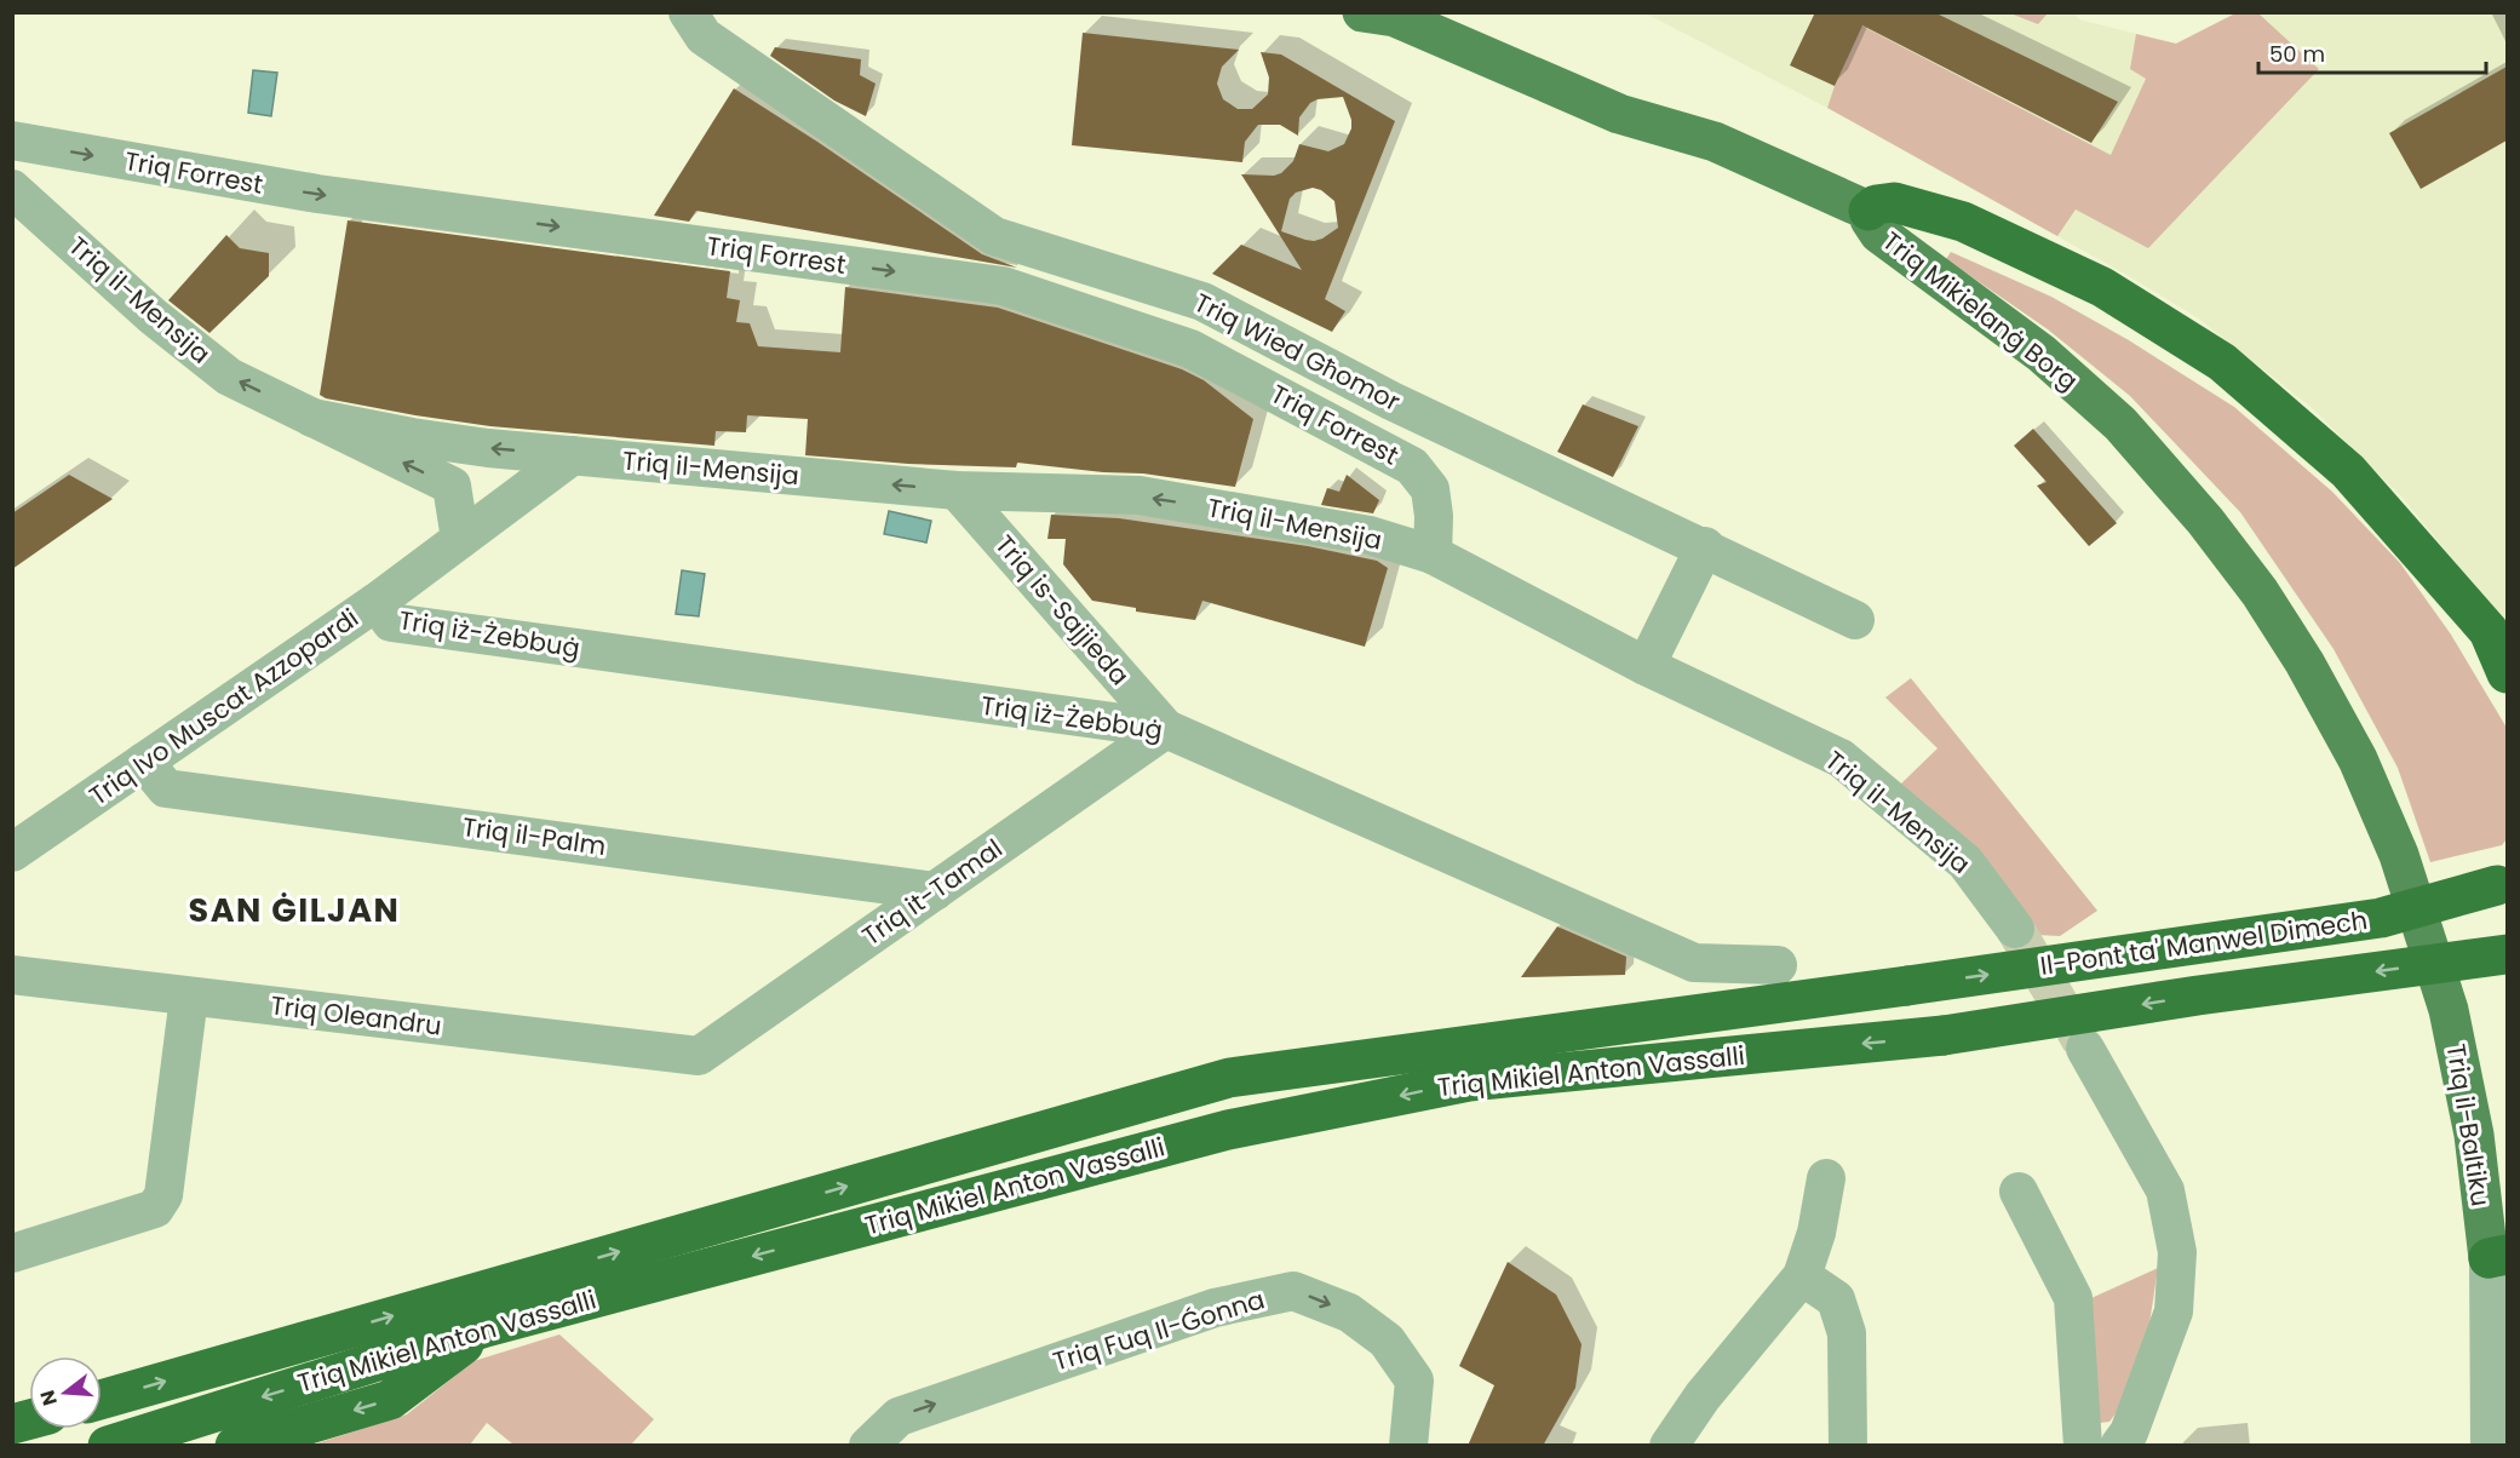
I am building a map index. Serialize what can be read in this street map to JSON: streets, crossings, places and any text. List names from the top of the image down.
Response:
{
  "streets": {
    "highway": ["Il-Pont ta' Manwel Dimech", "Triq Mikiel Anton Vassalli"],
    "main road": ["Triq Mikielanġ Borg", "Triq il-Baltiku"],
    "street": [
      "Triq Forrest",
      "Triq il-Mensija",
      "Triq Wied Għomor",
      "Triq is-Sajjieda",
      "Triq iż-Żebbuġ",
      "Triq Ivo Muscat Azzopardi",
      "Triq il-Palm",
      "Triq it-Tamal",
      "Triq Oleandru",
      "Triq Fuq Il-Ǵonna"
    ]
  },
  "crossings": [
    ["Triq Forrest", "Triq il-Mensija"],
    ["Triq il-Mensija", "Triq is-Sajjieda"],
    ["Triq il-Mensija", "Triq Ivo Muscat Azzopardi"],
    ["Triq Mikielanġ Borg", "Triq il-Baltiku"],
    ["Triq is-Sajjieda", "Triq iż-Żebbuġ"],
    ["Triq is-Sajjieda", "Triq it-Tamal"],
    ["Triq iż-Żebbuġ", "Triq Ivo Muscat Azzopardi"],
    ["Triq iż-Żebbuġ", "Triq it-Tamal"],
    ["Triq Ivo Muscat Azzopardi", "Triq il-Palm"],
    ["Triq il-Palm", "Triq it-Tamal"],
    ["Triq it-Tamal", "Triq Oleandru"],
    ["Il-Pont ta' Manwel Dimech", "Triq Mikiel Anton Vassalli"]
  ],
  "one_way": ["Triq Forrest", "Triq il-Mensija"],
  "districts": ["SAN ĠILJAN"],
  "scale_bar": "50 m",
  "north": "left"
}
